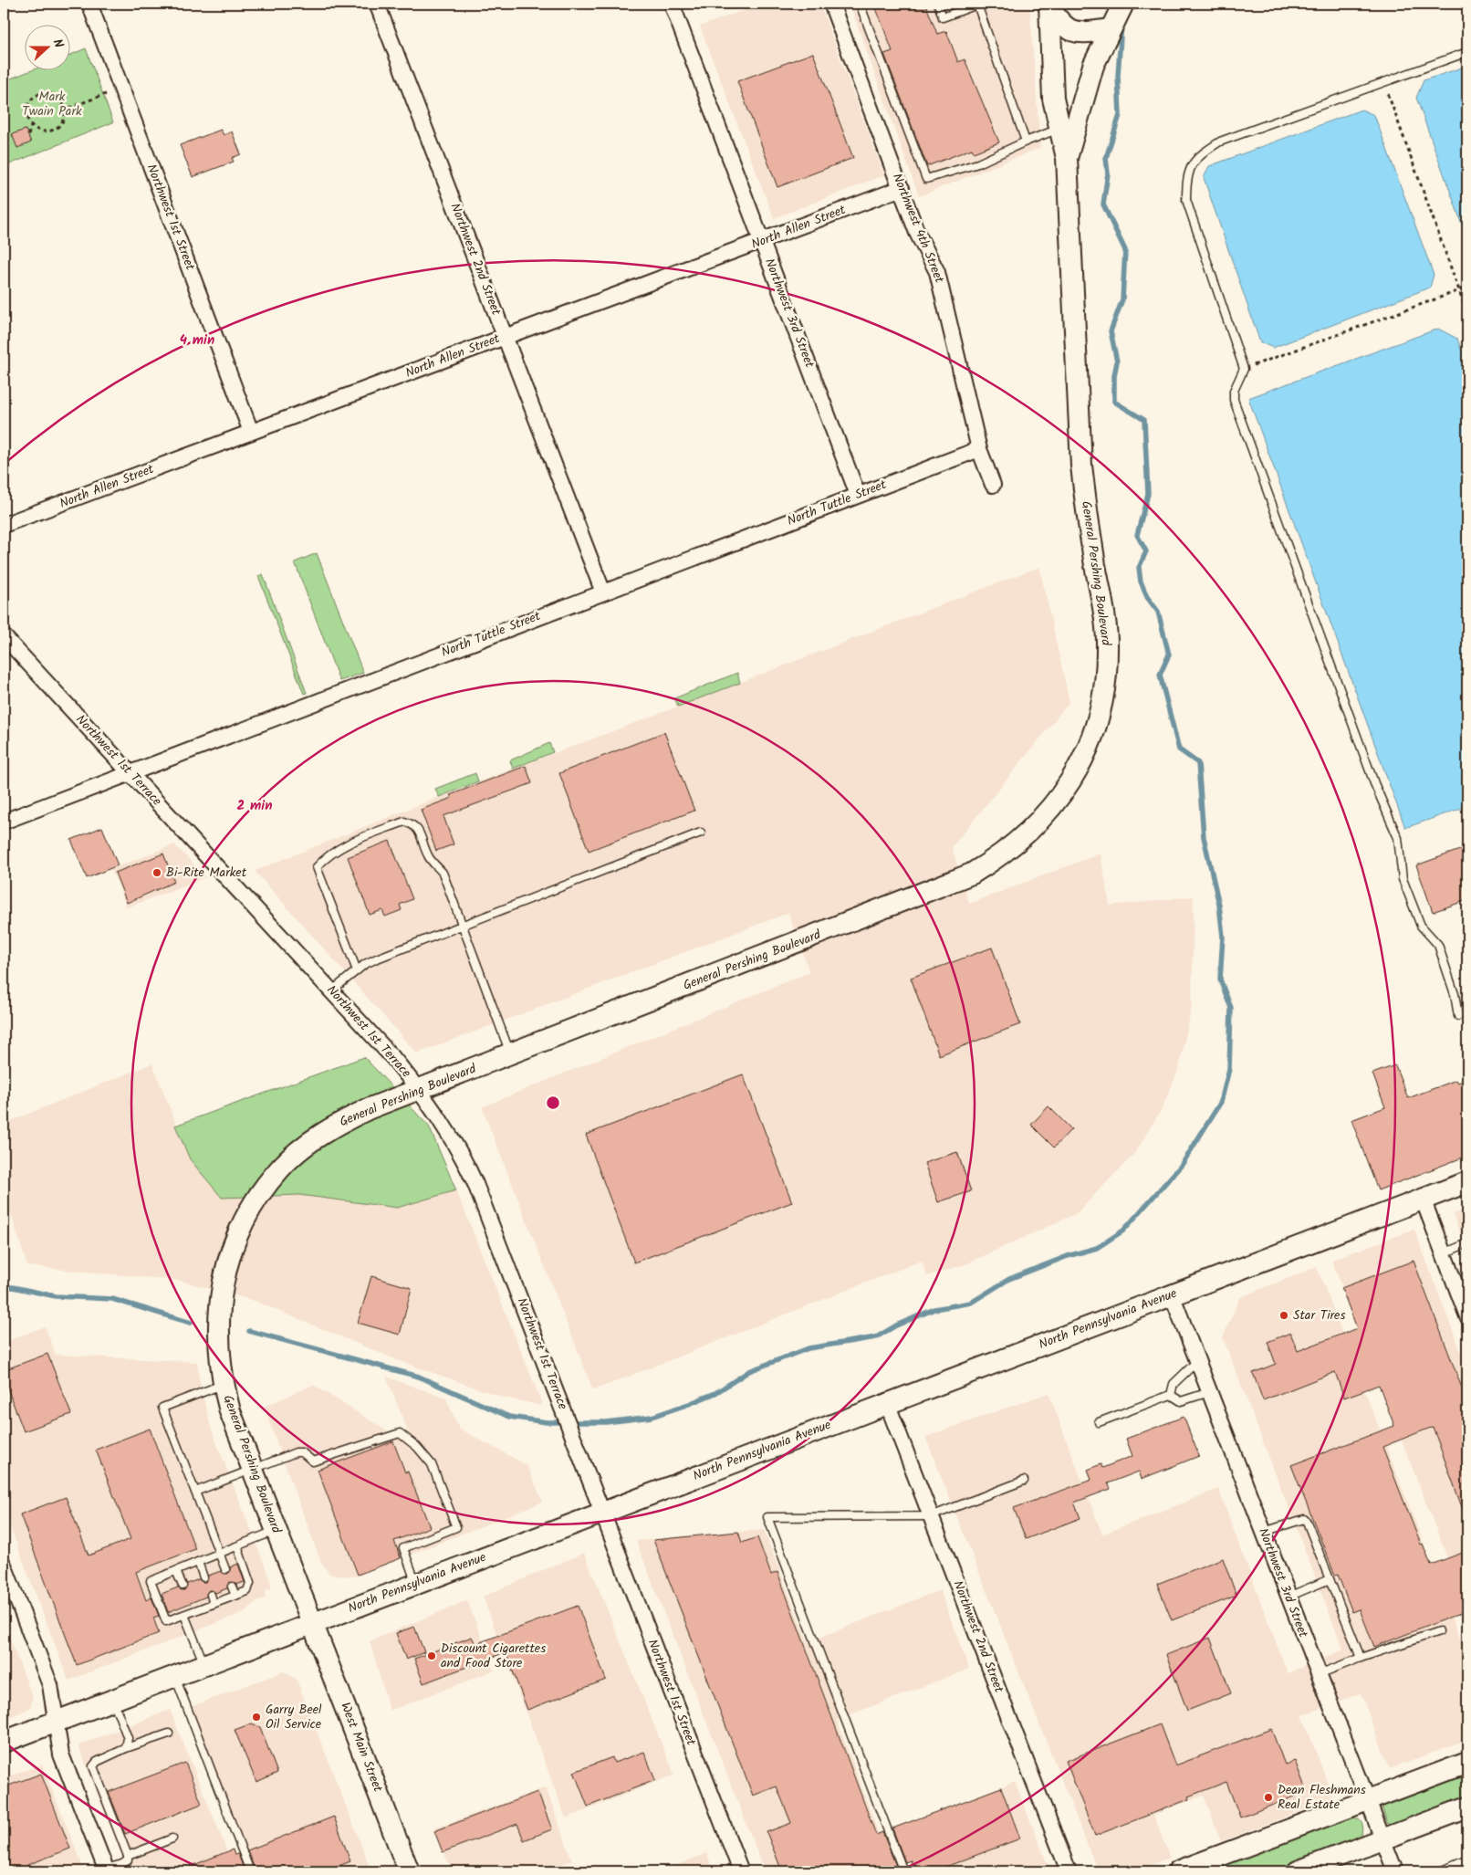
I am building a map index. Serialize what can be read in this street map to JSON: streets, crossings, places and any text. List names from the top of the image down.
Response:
{
  "streets": {
    "main road": ["General Pershing Boulevard", "North Pennsylvania Avenue", "West Main Street"],
    "street": [
      "Northwest 1st Street",
      "North Allen Street",
      "Northwest 4th Street",
      "Northwest 2nd Street",
      "Northwest 3rd Street",
      "North Tuttle Street",
      "Northwest 1st Terrace"
    ]
  },
  "crossings": [
    ["Northwest 1st Street", "North Allen Street"],
    ["Northwest 1st Street", "Northwest 1st Terrace"],
    ["Northwest 1st Street", "North Pennsylvania Avenue"],
    ["North Allen Street", "Northwest 4th Street"],
    ["North Allen Street", "Northwest 2nd Street"],
    ["North Allen Street", "Northwest 3rd Street"],
    ["Northwest 4th Street", "North Tuttle Street"],
    ["Northwest 2nd Street", "North Tuttle Street"],
    ["Northwest 2nd Street", "North Pennsylvania Avenue"],
    ["Northwest 3rd Street", "North Tuttle Street"],
    ["Northwest 3rd Street", "North Pennsylvania Avenue"],
    ["North Tuttle Street", "Northwest 1st Terrace"],
    ["General Pershing Boulevard", "Northwest 1st Terrace"],
    ["General Pershing Boulevard", "North Pennsylvania Avenue"],
    ["General Pershing Boulevard", "West Main Street"],
    ["Northwest 1st Terrace", "North Pennsylvania Avenue"],
    ["North Pennsylvania Avenue", "West Main Street"]
  ],
  "parks": ["Mark Twain Park"],
  "places": [
    "Bi-Rite Market",
    "Star Tires",
    "Discount Cigarettes and Food Store",
    "Garry Beel Oil Service",
    "Dean Fleshmans Real Estate"
  ],
  "north": "right",
  "rings": ["4 min", "2 min"]
}
